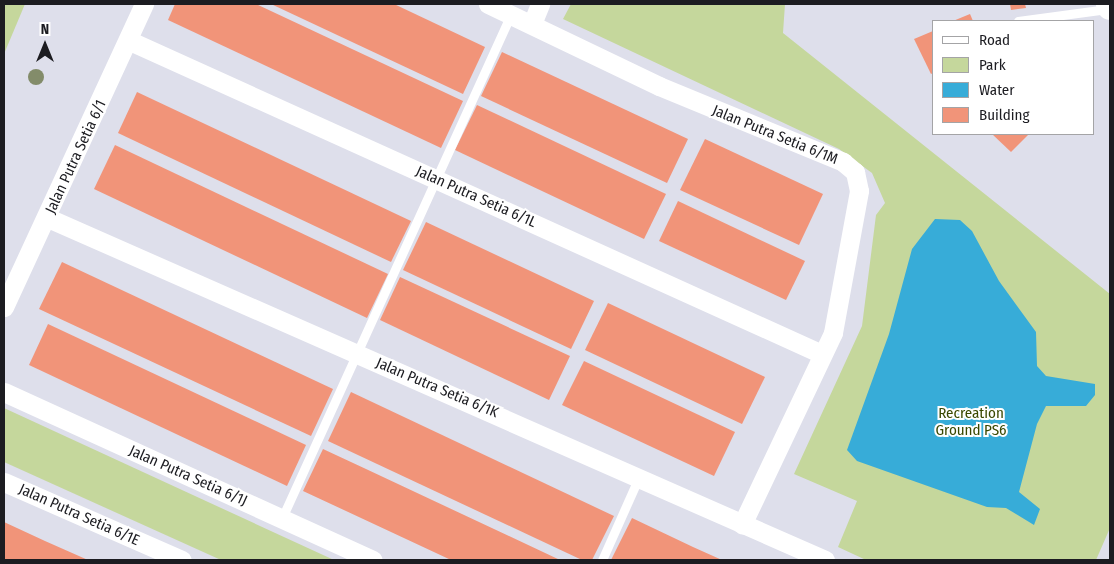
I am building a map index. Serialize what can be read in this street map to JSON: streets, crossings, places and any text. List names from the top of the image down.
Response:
{
  "streets": {
    "street": [
      "Jalan Putra Setia 6/1M",
      "Jalan Putra Setia 6/1",
      "Jalan Putra Setia 6/1L",
      "Jalan Putra Setia 6/1K",
      "Jalan Putra Setia 6/1J",
      "Jalan Putra Setia 6/1E"
    ]
  },
  "crossings": [
    ["Jalan Putra Setia 6/1M", "Jalan Putra Setia 6/1L"],
    ["Jalan Putra Setia 6/1M", "Jalan Putra Setia 6/1K"],
    ["Jalan Putra Setia 6/1", "Jalan Putra Setia 6/1L"],
    ["Jalan Putra Setia 6/1", "Jalan Putra Setia 6/1K"]
  ],
  "parks": ["Recreation Ground PS6"],
  "legend": [
    "Road",
    "Park",
    "Water",
    "Building"
  ],
  "north": "top"
}
